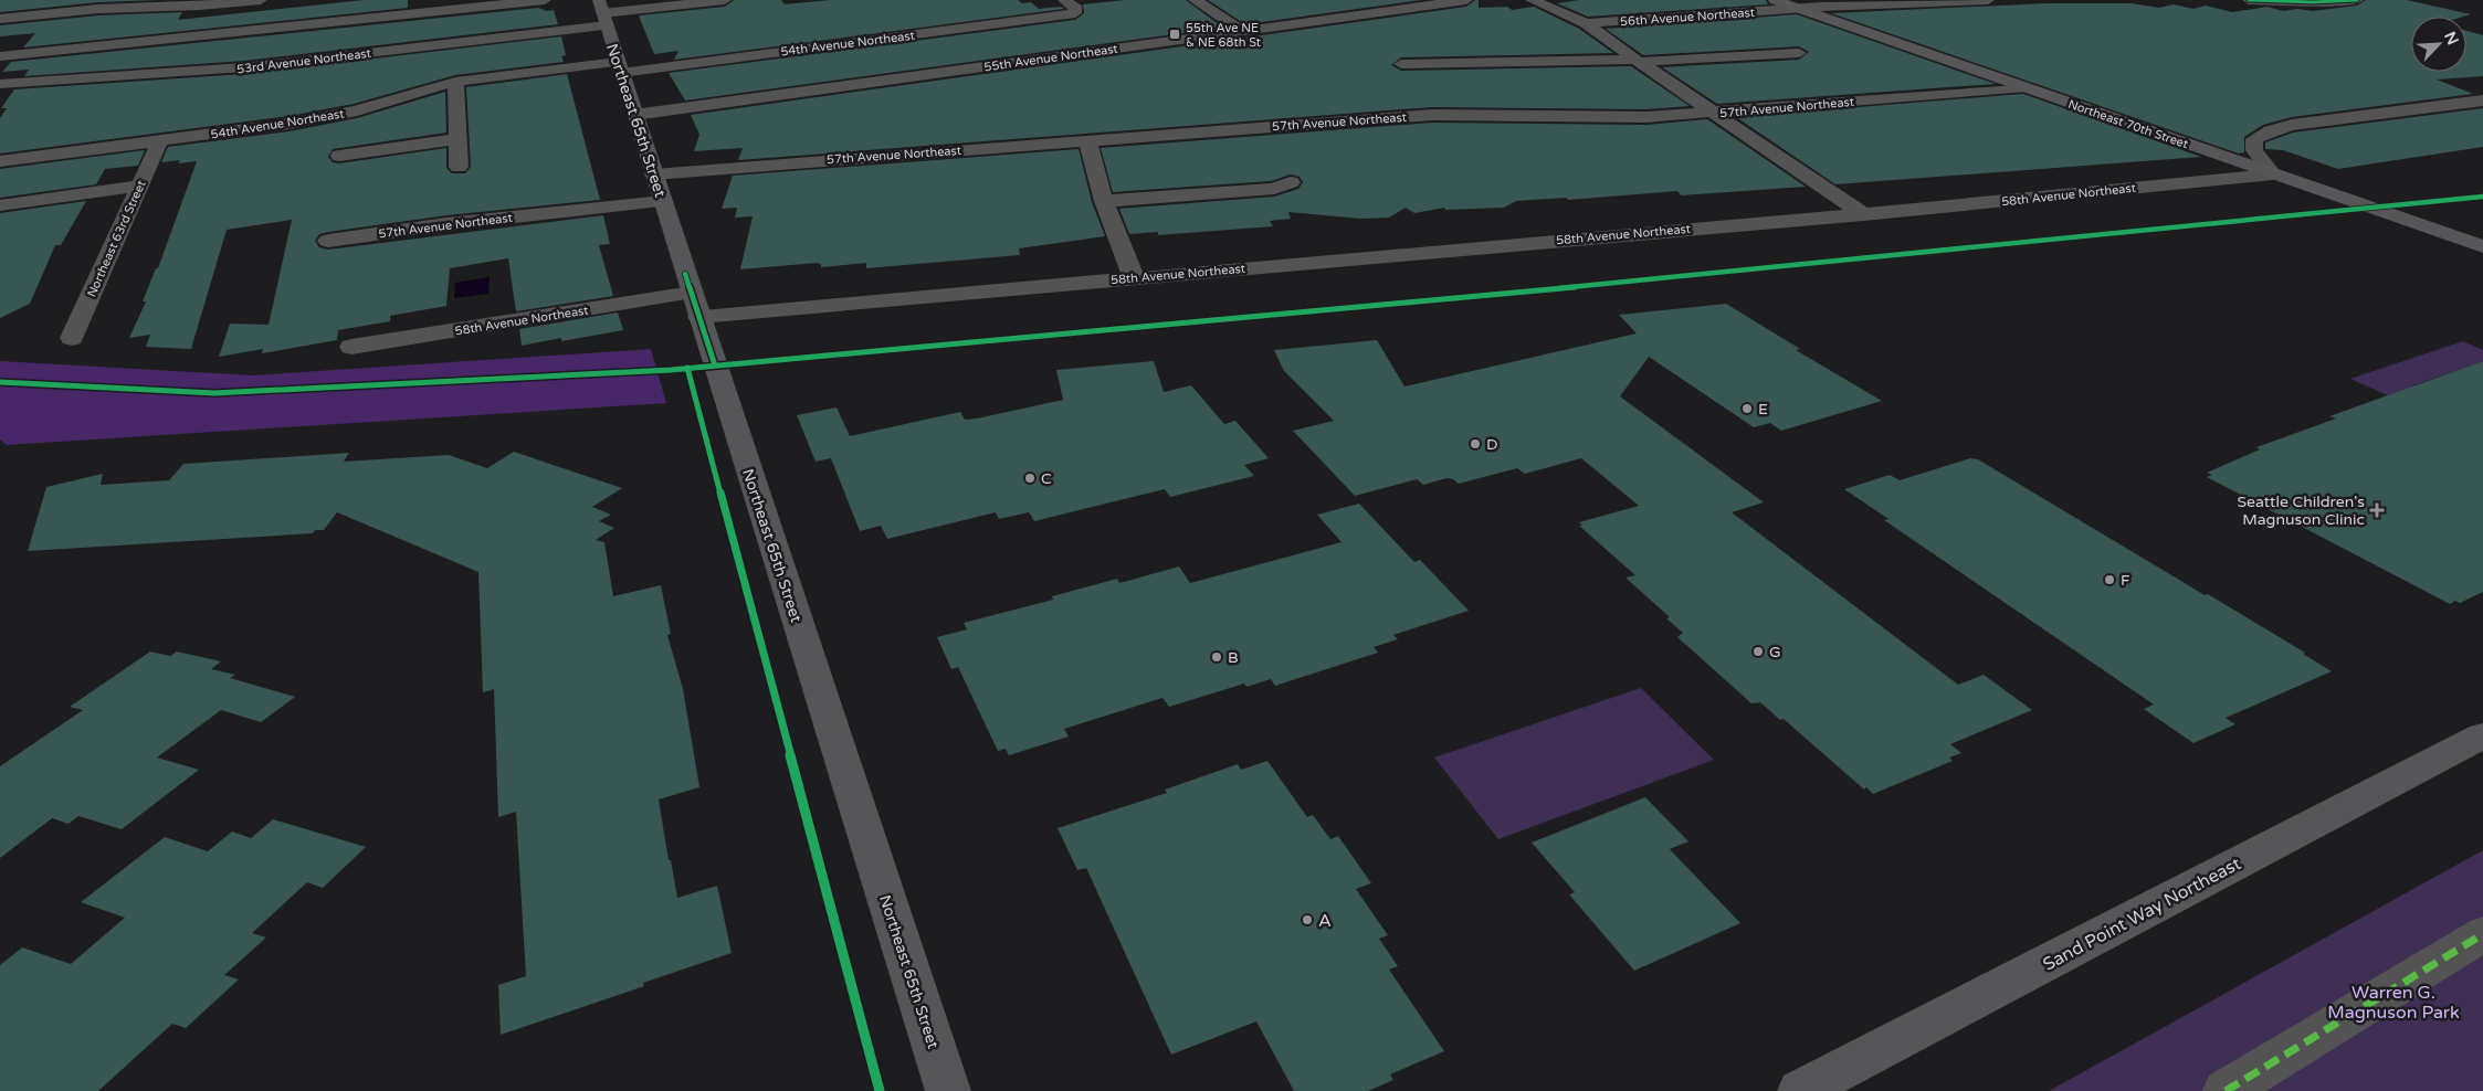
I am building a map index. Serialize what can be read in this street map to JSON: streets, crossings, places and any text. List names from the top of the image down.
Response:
{
  "streets": {
    "main road": ["Northeast 65th Street", "Northeast 70th Street", "Sand Point Way Northeast"],
    "street": [
      "56th Avenue Northeast",
      "54th Avenue Northeast",
      "55th Avenue Northeast",
      "53rd Avenue Northeast",
      "57th Avenue Northeast",
      "58th Avenue Northeast",
      "Northeast 63rd Street"
    ]
  },
  "crossings": [
    ["56th Avenue Northeast", "Northeast 70th Street"],
    ["54th Avenue Northeast", "Northeast 65th Street"],
    ["54th Avenue Northeast", "Northeast 63rd Street"],
    ["55th Avenue Northeast", "Northeast 65th Street"],
    ["53rd Avenue Northeast", "Northeast 65th Street"],
    ["57th Avenue Northeast", "Northeast 65th Street"],
    ["57th Avenue Northeast", "Northeast 70th Street"],
    ["Northeast 65th Street", "58th Avenue Northeast"],
    ["Northeast 70th Street", "58th Avenue Northeast"]
  ],
  "parks": ["Warren G. Magnuson Park"],
  "places": {
    "transit": ["55th Ave NE & NE 68th St"],
    "other": [
      "E",
      "D",
      "C",
      "F",
      "G",
      "B",
      "A"
    ],
    "health": ["Seattle Children's Magnuson Clinic"]
  },
  "north": "top right"
}
